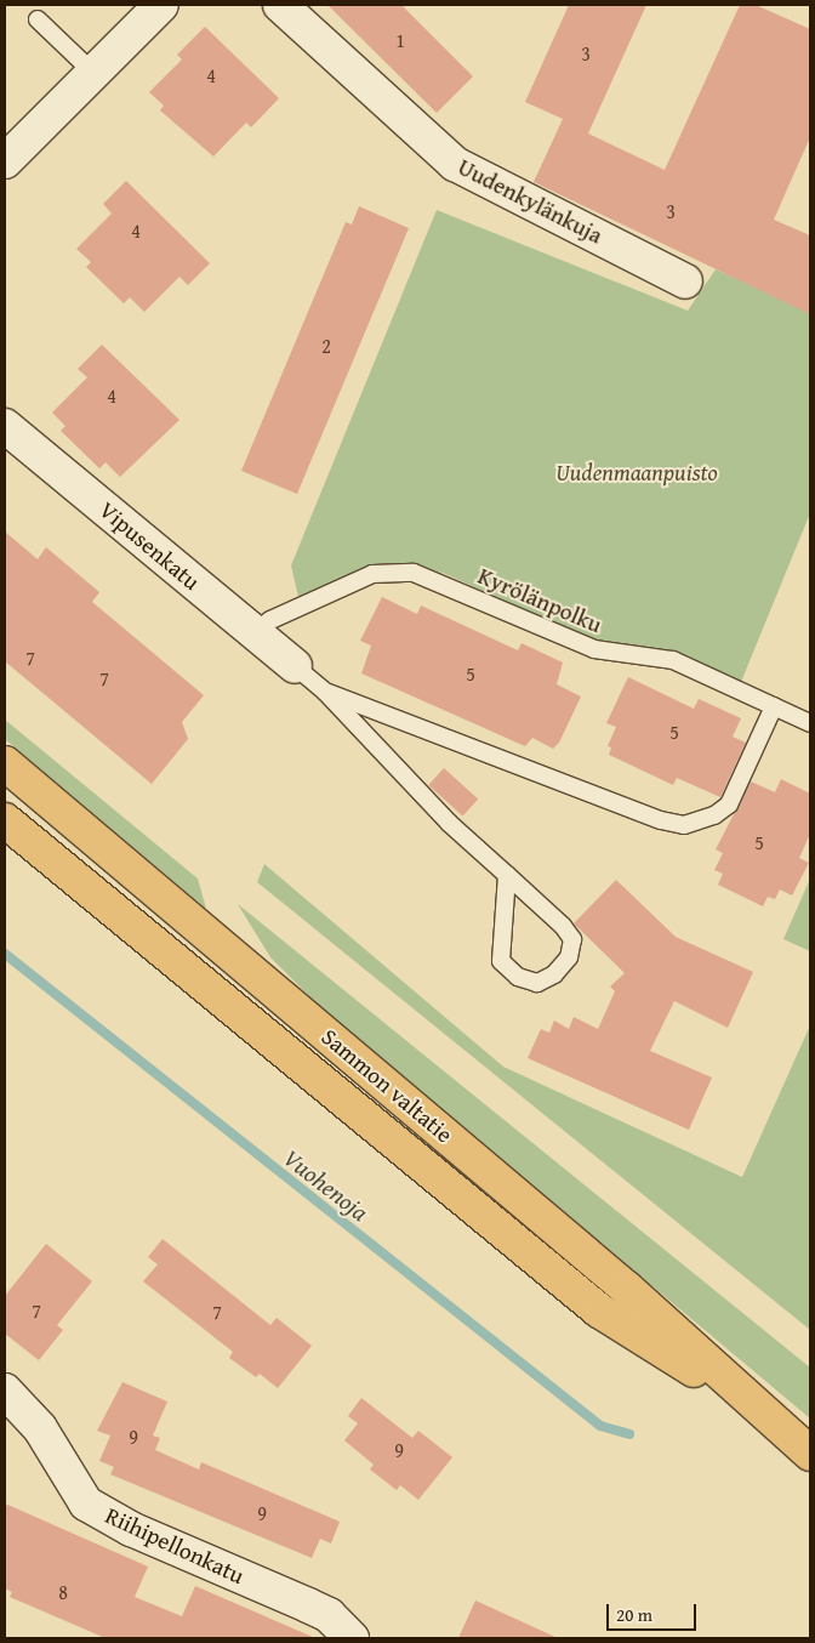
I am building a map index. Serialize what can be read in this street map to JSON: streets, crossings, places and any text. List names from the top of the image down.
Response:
{
  "streets": {
    "main road": ["Sammon valtatie"],
    "street": ["Uudenkylänkuja", "Vipusenkatu", "Riihipellonkatu"],
    "lane": ["Kyrölänpolku"]
  },
  "crossings": [
    ["Vipusenkatu", "Kyrölänpolku"]
  ],
  "water": ["Vuohenoja"],
  "parks": ["Uudenmaanpuisto"],
  "house_numbers": [
    "1",
    "3",
    "4",
    "3",
    "4",
    "2",
    "4",
    "7",
    "5",
    "7",
    "5",
    "5",
    "7",
    "7",
    "9",
    "9",
    "9",
    "8"
  ],
  "scale_bar": "20 m"
}
